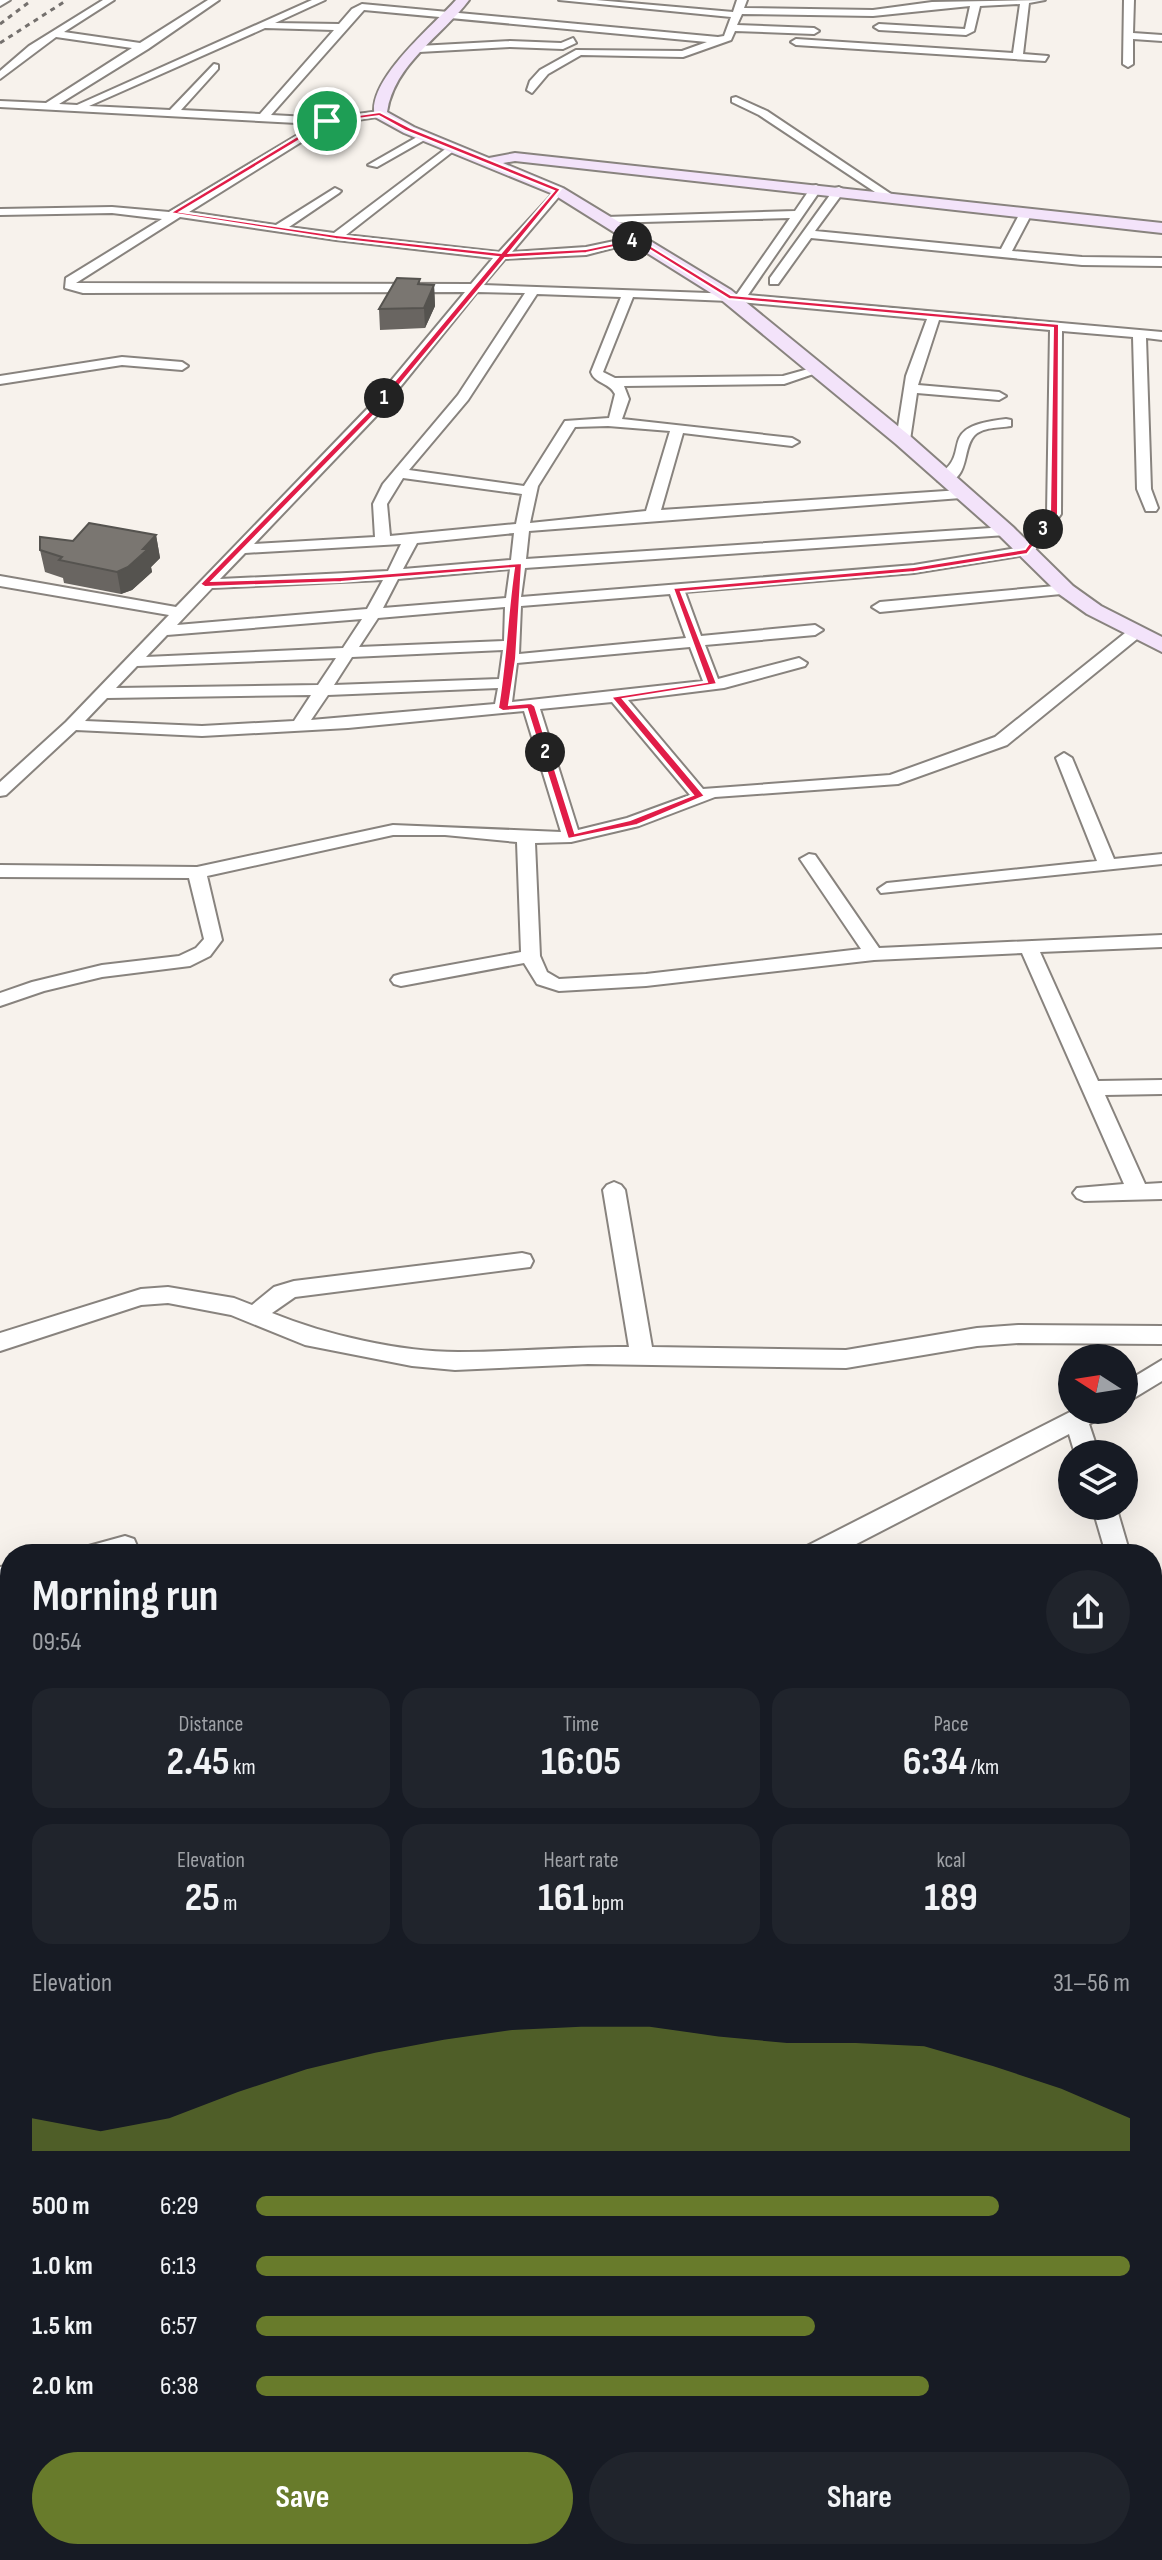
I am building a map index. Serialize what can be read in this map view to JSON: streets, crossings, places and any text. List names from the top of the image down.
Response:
{
  "north": "left",
  "page": {
    "pins": [
      "4",
      "1",
      "3",
      "2"
    ],
    "heading": ["Morning run", "09:54"],
    "stats": [
      ["Distance", "2.45 km"],
      ["Time", "16:05"],
      ["Pace", "6:34 /km"],
      ["Elevation", "25 m"],
      ["Heart rate", "161 bpm"],
      ["kcal", "189"]
    ],
    "chart": ["Elevation", "31–56 m"],
    "list": [
      {
        "name": "500 m",
        "note": "6:29"
      },
      {
        "name": "1.0 km",
        "note": "6:13"
      },
      {
        "name": "1.5 km",
        "note": "6:57"
      },
      {
        "name": "2.0 km",
        "note": "6:38"
      }
    ],
    "buttons": ["Save", "Share"]
  }
}
